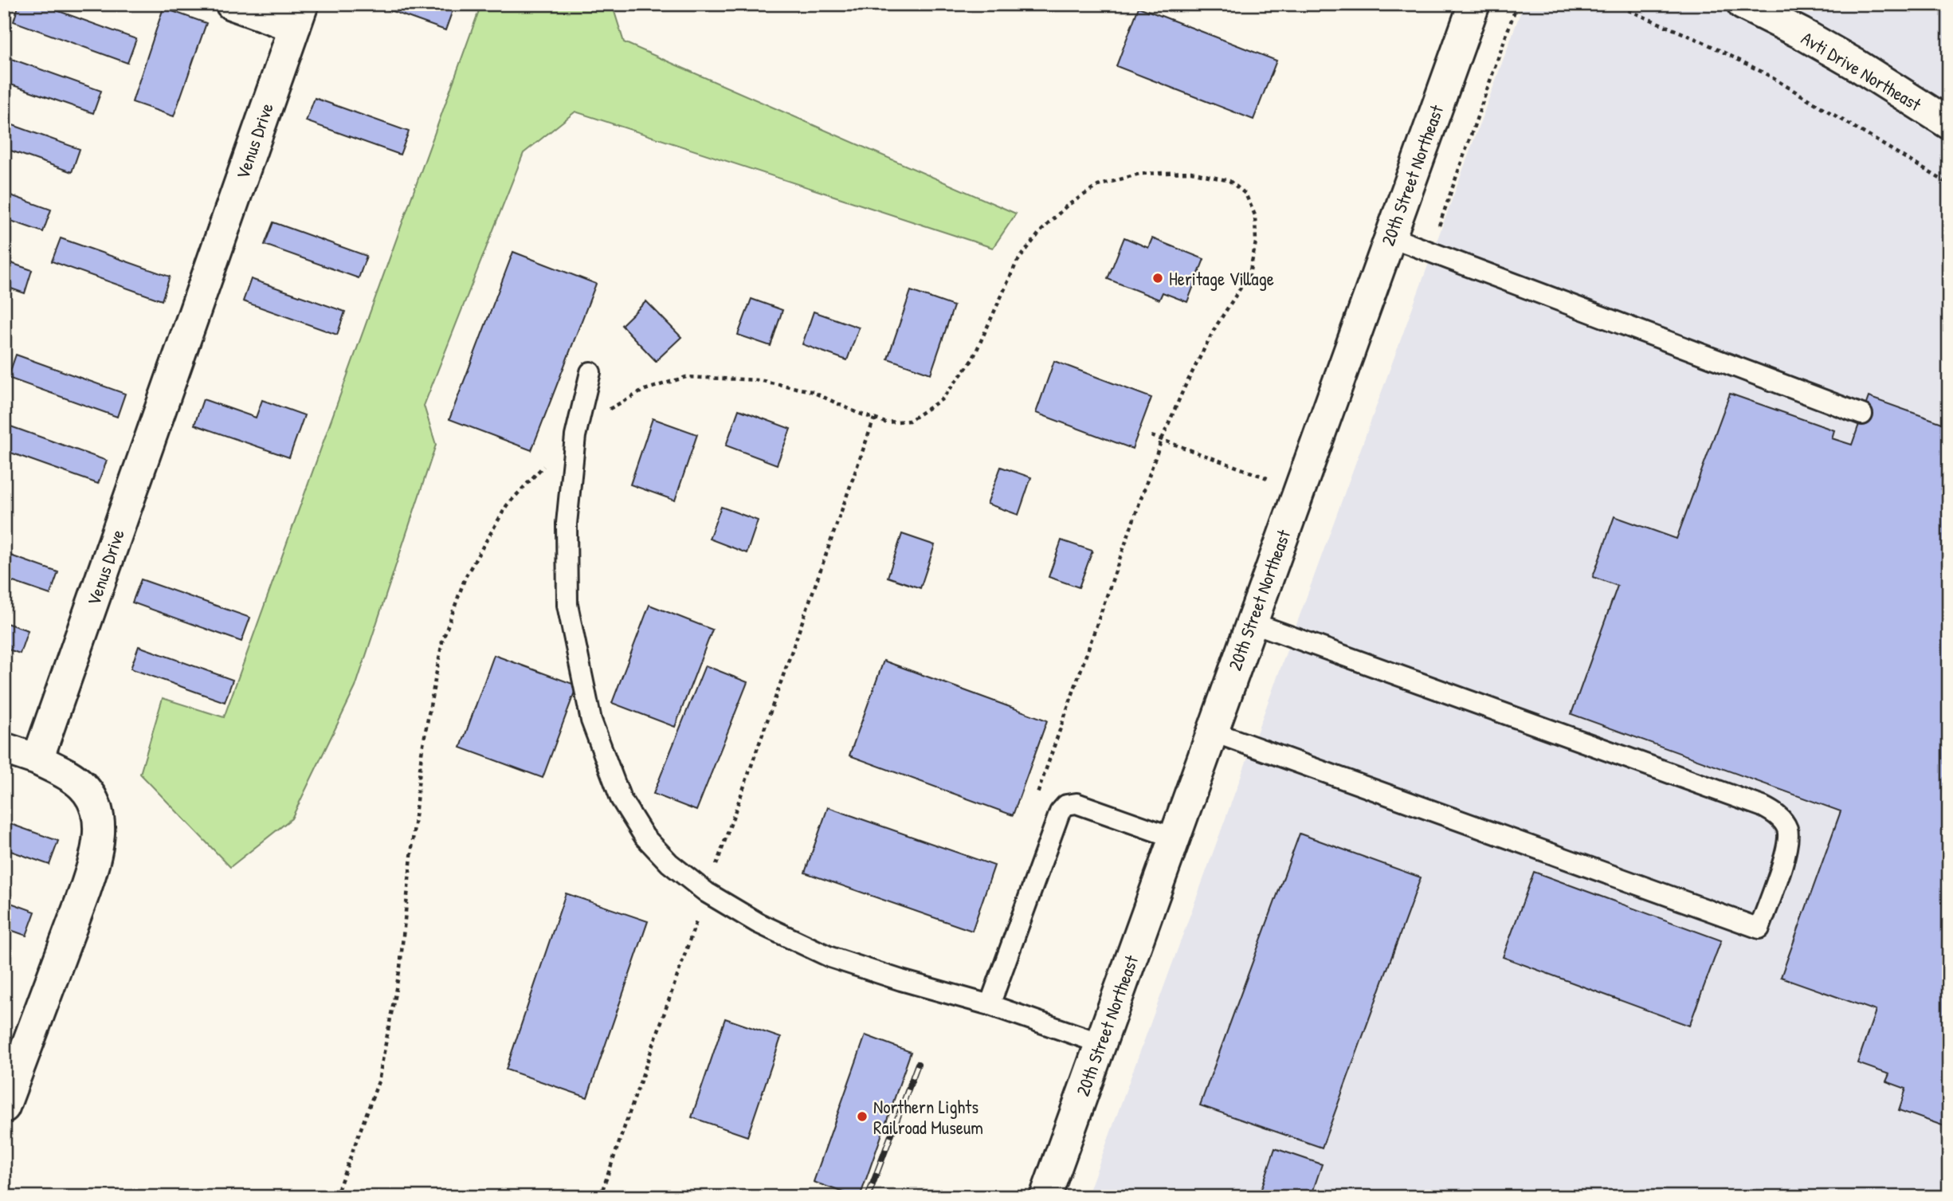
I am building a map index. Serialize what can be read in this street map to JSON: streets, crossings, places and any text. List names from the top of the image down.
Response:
{
  "streets": {
    "street": ["Avti Drive Northeast", "Venus Drive", "20th Street Northeast"]
  },
  "places": ["Heritage Village", "Northern Lights Railroad Museum"]
}
